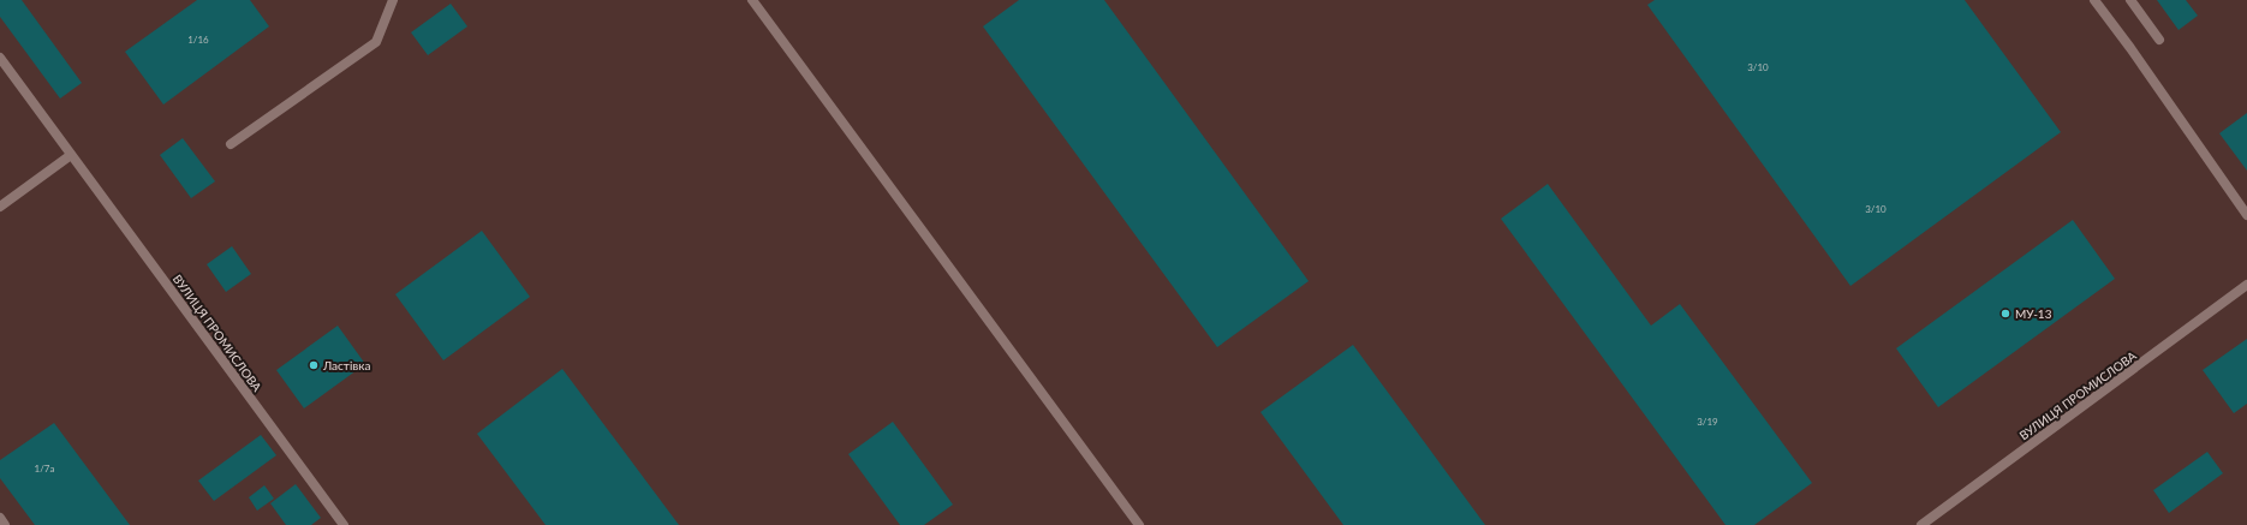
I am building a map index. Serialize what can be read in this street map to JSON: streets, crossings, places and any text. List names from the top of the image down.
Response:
{
  "streets": {
    "street": ["ВУЛИЦЯ ПРОМИСЛОВА"]
  },
  "places": ["МУ-13", "Ластівка"],
  "house_numbers": [
    "1/16",
    "3/10",
    "3/10",
    "3/19",
    "1/7а"
  ]
}
